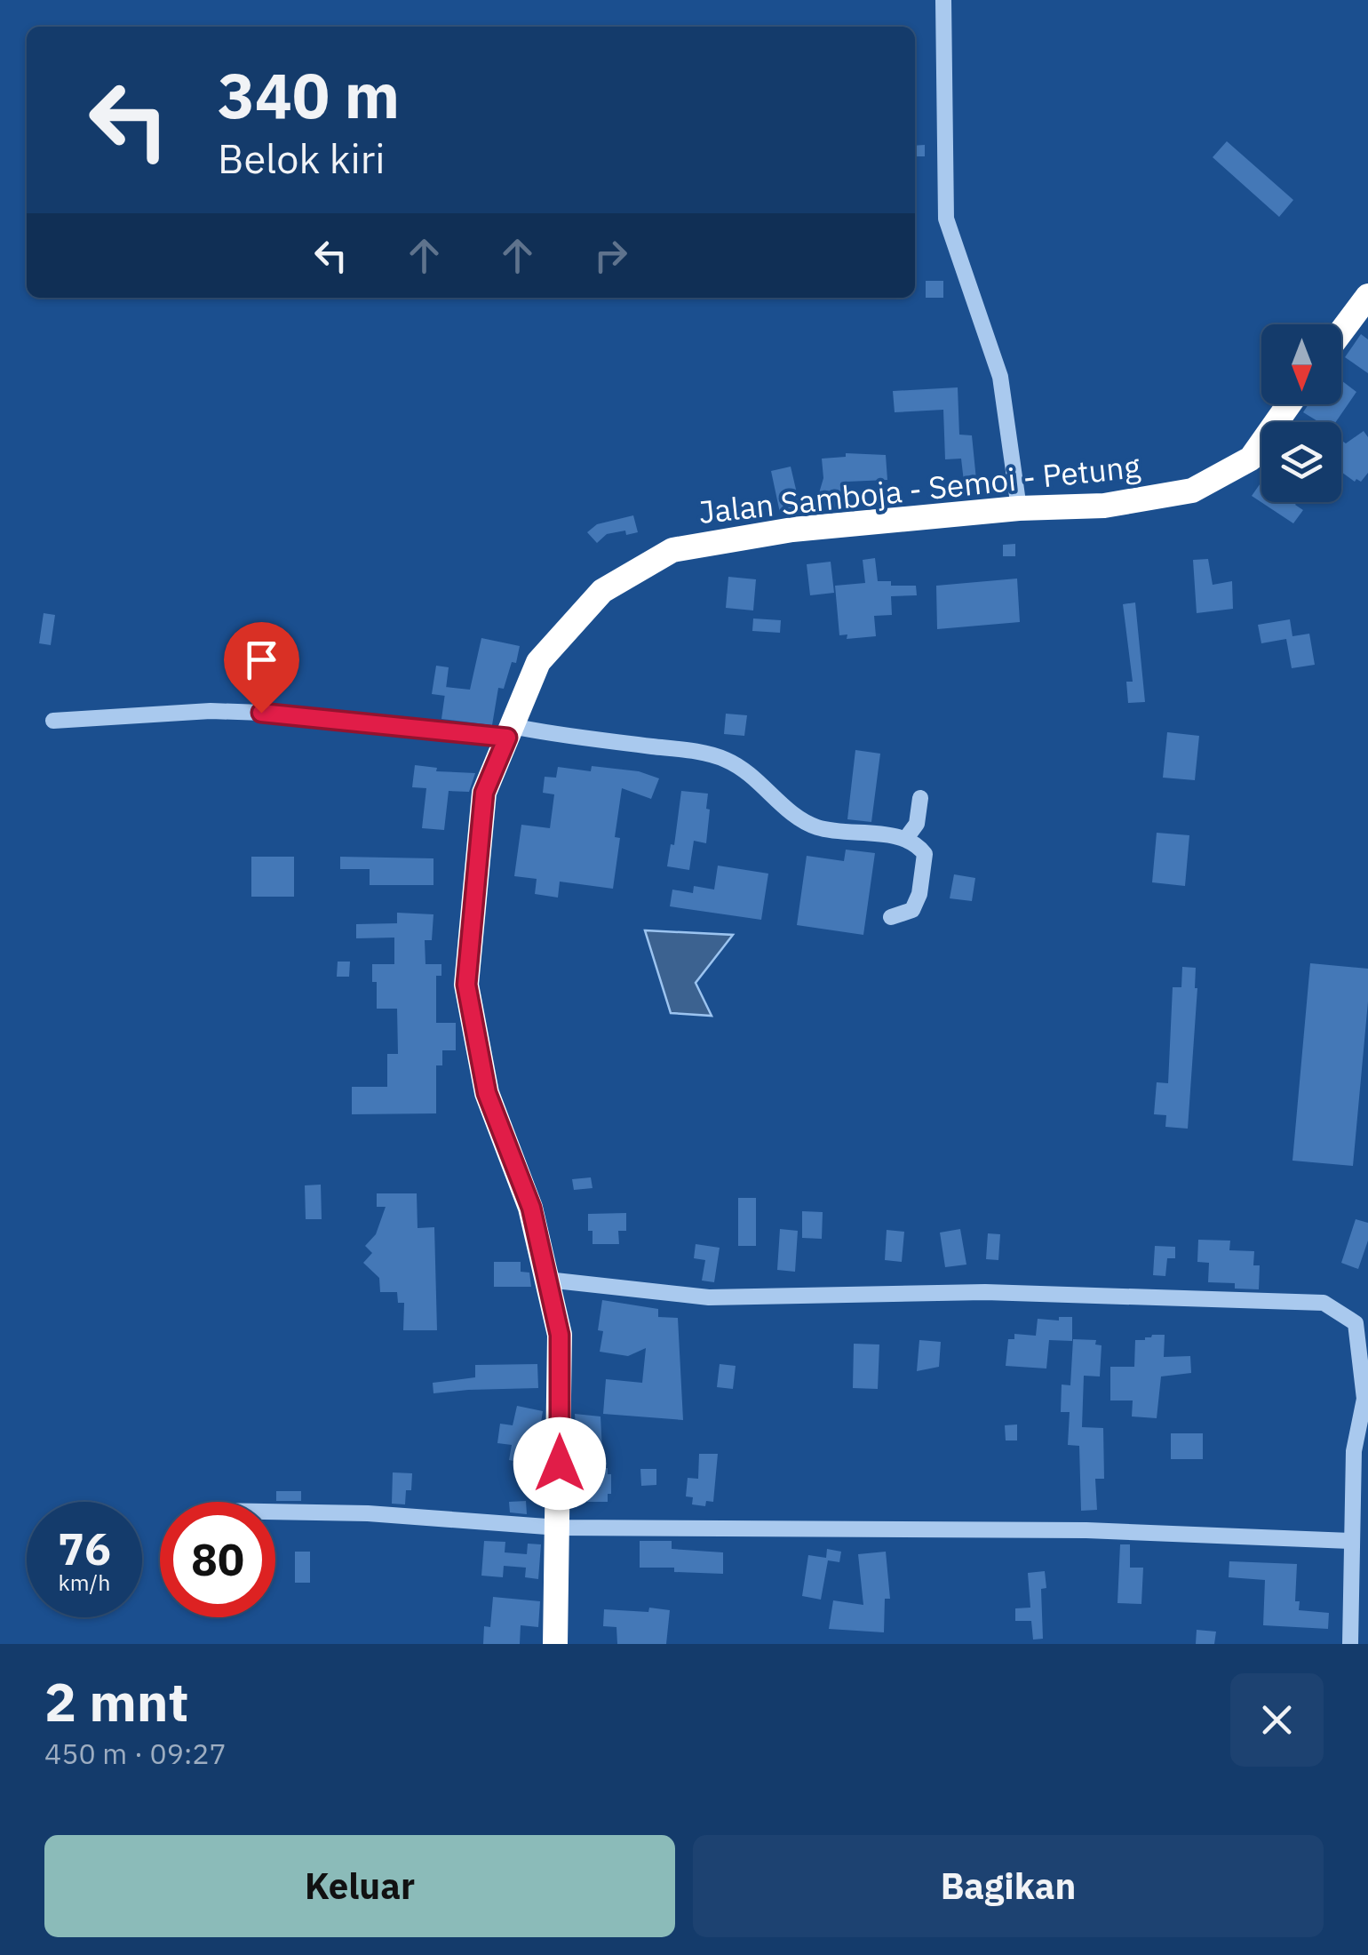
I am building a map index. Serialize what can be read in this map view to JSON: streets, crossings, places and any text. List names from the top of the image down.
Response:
{
  "streets": {
    "highway": ["Jalan Samboja - Semoi - Petung"]
  },
  "north": "bottom",
  "page": {
    "turn": ["340 m", "Belok kiri"],
    "speed": "76 km/h",
    "limit": "80",
    "heading": ["2 mnt", "450 m · 09:27"],
    "buttons": ["Keluar", "Bagikan"]
  }
}
